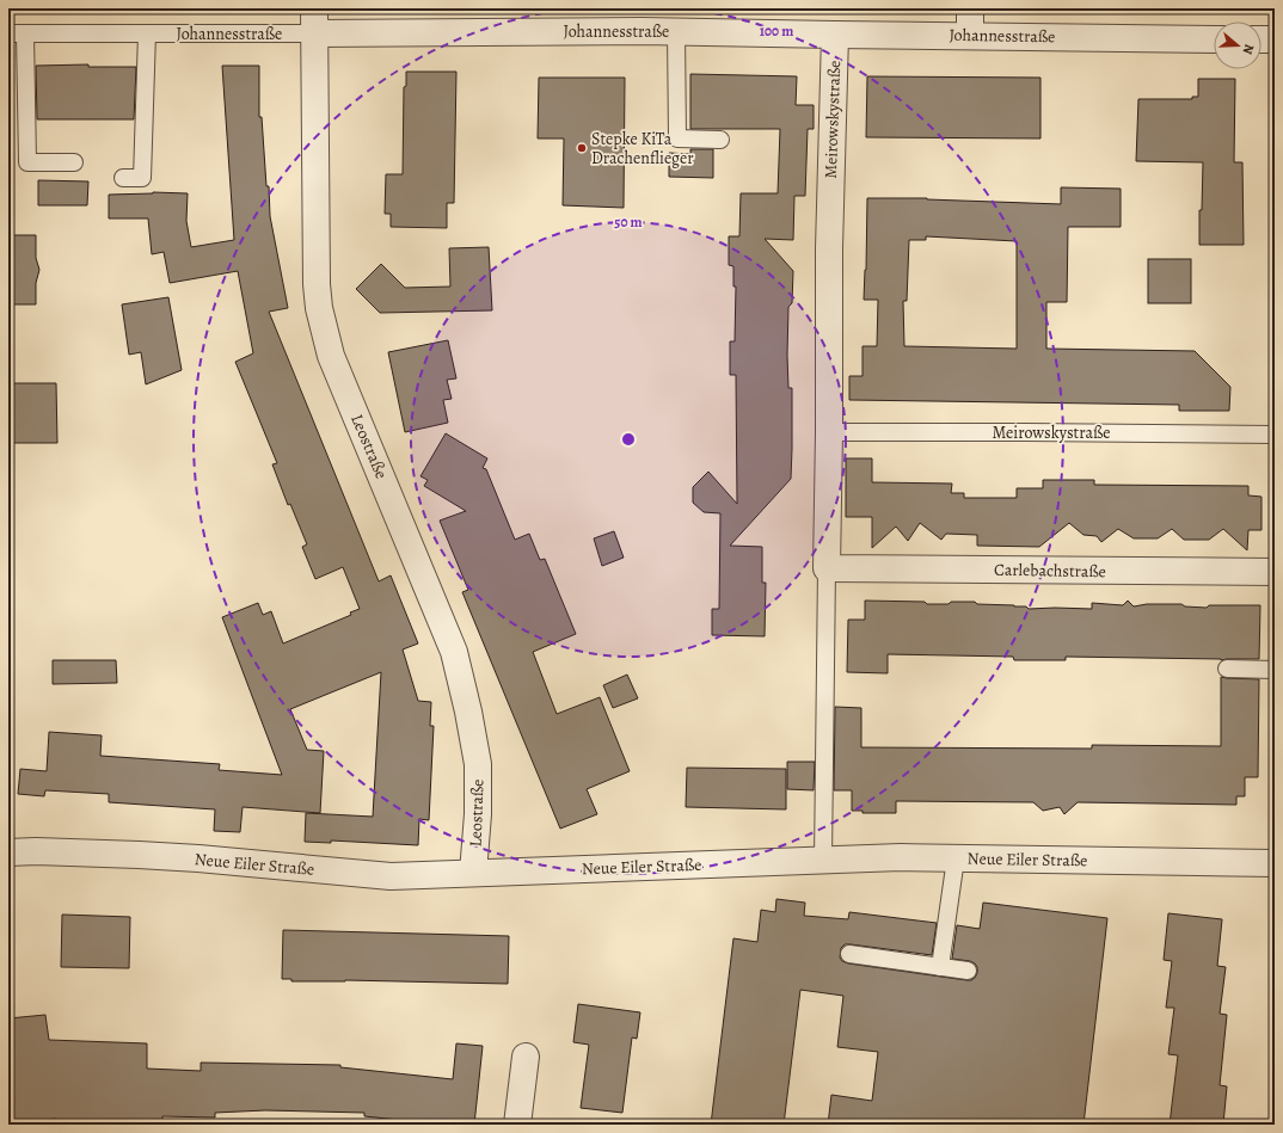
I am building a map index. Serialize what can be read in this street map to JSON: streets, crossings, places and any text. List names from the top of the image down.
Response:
{
  "streets": {
    "street": [
      "Johannesstraße",
      "Meirowskystraße",
      "Leostraße",
      "Carlebachstraße",
      "Neue Eiler Straße"
    ]
  },
  "crossings": [
    ["Johannesstraße", "Meirowskystraße"],
    ["Johannesstraße", "Leostraße"],
    ["Meirowskystraße", "Carlebachstraße"],
    ["Leostraße", "Neue Eiler Straße"]
  ],
  "places": ["Stepke KiTa Drachenflieger"],
  "north": "right",
  "rings": ["100 m", "50 m"]
}
